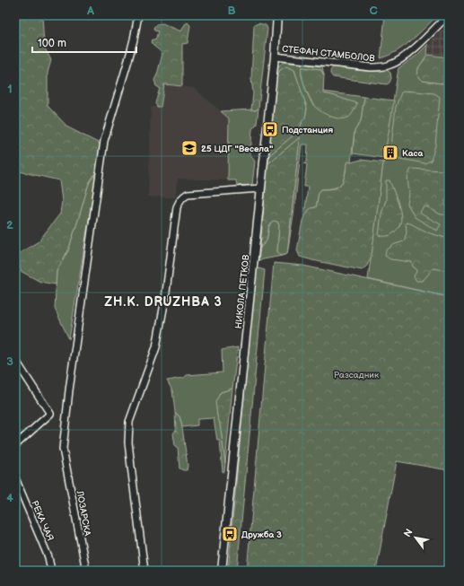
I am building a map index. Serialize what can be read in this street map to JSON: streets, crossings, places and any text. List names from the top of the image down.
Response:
{
  "streets": {
    "street": [
      "СТЕФАН СТАМБОЛОВ",
      "НИКОЛА ПЕТКОВ",
      "ЛОЗАРСКА",
      "РЕКА ЧАЯ"
    ]
  },
  "crossings": [
    ["СТЕФАН СТАМБОЛОВ", "НИКОЛА ПЕТКОВ"]
  ],
  "districts": ["ZH.K. DRUZHBA 3"],
  "parks": ["Разсадник"],
  "places": {
    "bus stop": ["Подстанция", "Дружба 3"],
    "school or university": ["25 ЦДГ \"Весела\""],
    "building": ["Каса"]
  },
  "scale_bar": "100 m",
  "north": "top left",
  "grid": {
    "columns": ["A", "B", "C"],
    "rows": [
      "1",
      "2",
      "3",
      "4"
    ]
  }
}
